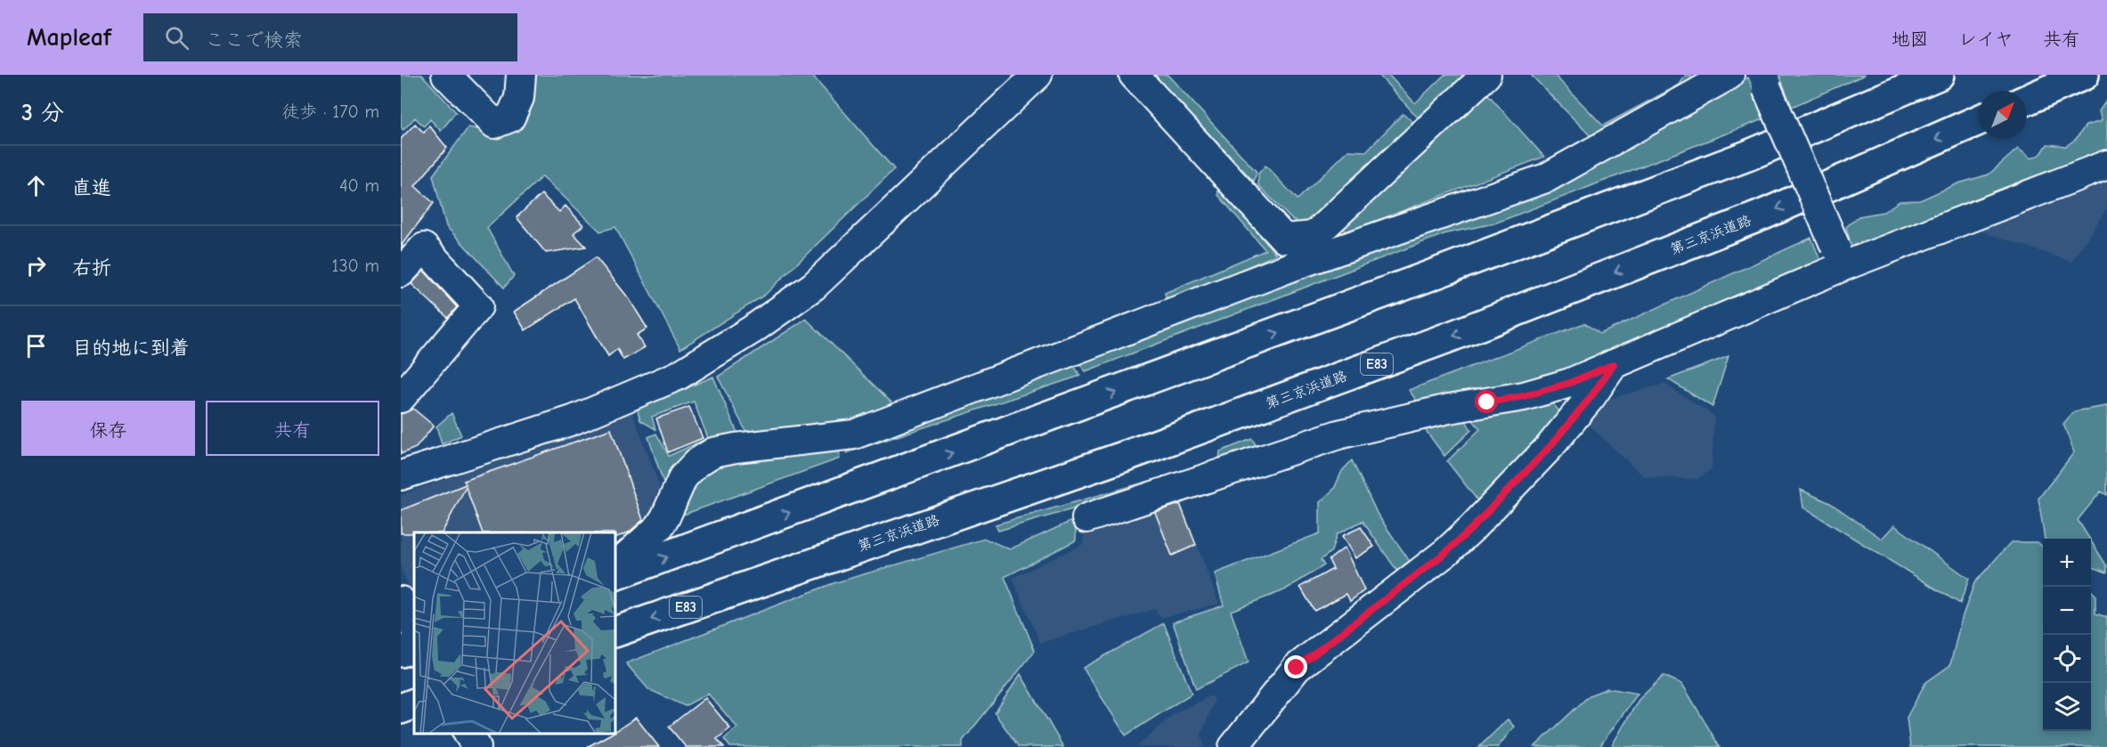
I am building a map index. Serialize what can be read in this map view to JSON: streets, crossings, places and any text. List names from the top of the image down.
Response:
{
  "streets": {
    "highway": ["第三京浜道路", "E83"]
  },
  "north": "top right",
  "page": {
    "header": "Mapleaf",
    "search": "ここで検索",
    "nav": ["地図", "レイヤ", "共有"],
    "heading": ["3 分", "徒歩 · 170 m"],
    "list": [
      ["直進", "40 m"],
      ["右折", "130 m"],
      "目的地に到着"
    ],
    "buttons": ["保存", "共有"],
    "map_buttons": ["+", "−"]
  }
}
